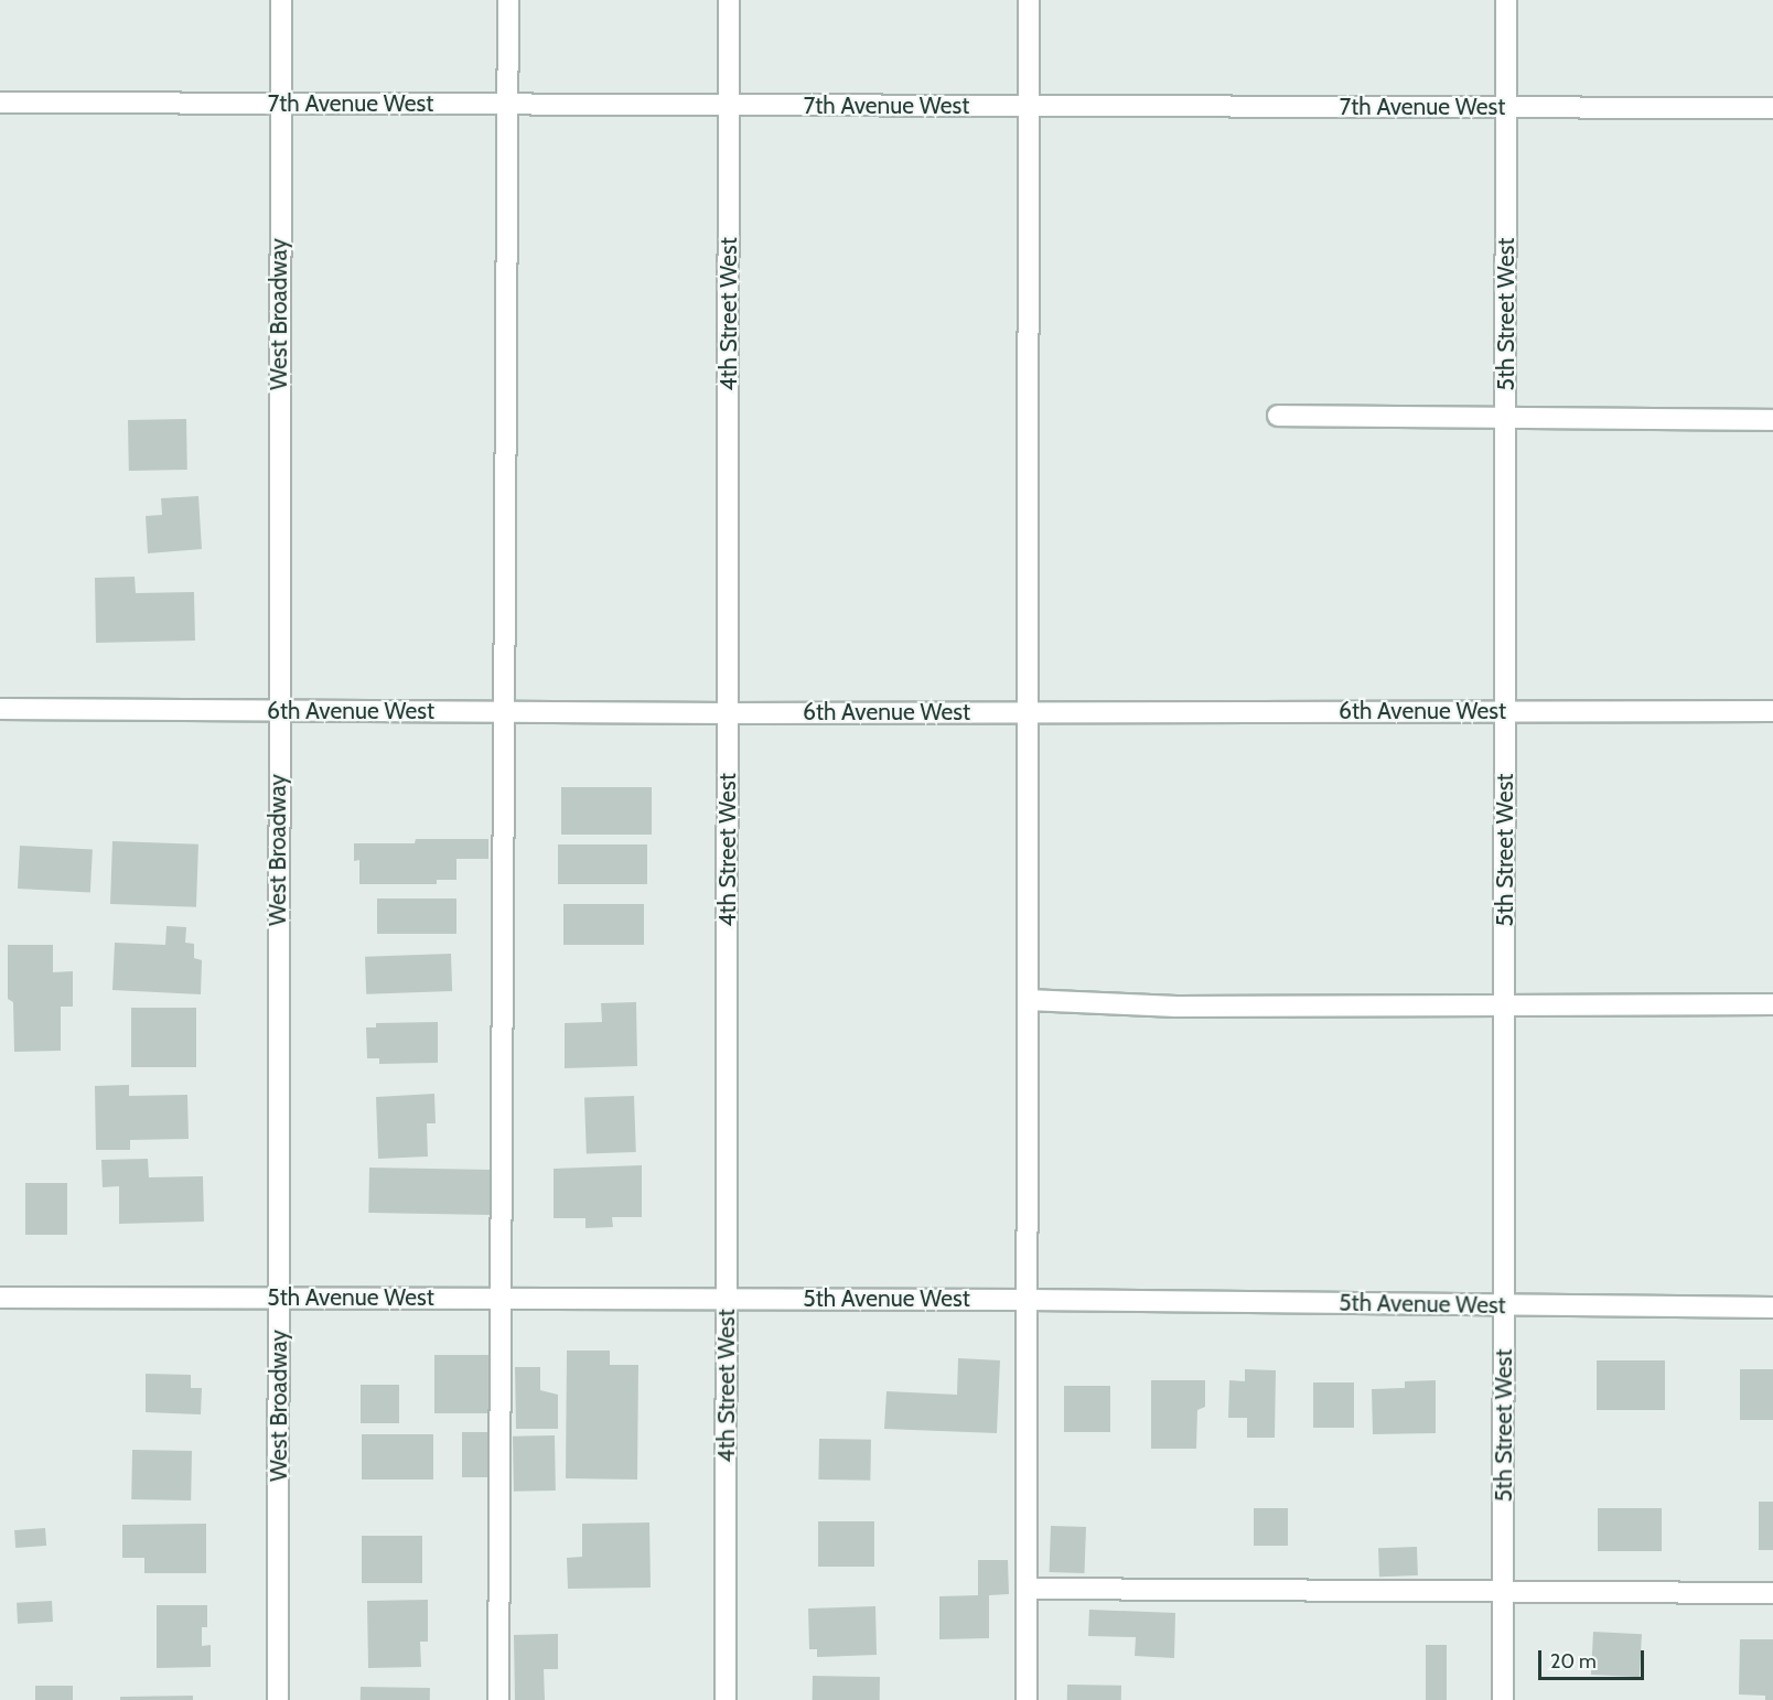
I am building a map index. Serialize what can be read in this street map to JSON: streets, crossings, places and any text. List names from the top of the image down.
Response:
{
  "streets": {
    "street": [
      "7th Avenue West",
      "West Broadway",
      "4th Street West",
      "5th Street West",
      "6th Avenue West",
      "5th Avenue West"
    ]
  },
  "crossings": [
    ["7th Avenue West", "West Broadway"],
    ["7th Avenue West", "4th Street West"],
    ["7th Avenue West", "5th Street West"],
    ["West Broadway", "6th Avenue West"],
    ["West Broadway", "5th Avenue West"],
    ["4th Street West", "6th Avenue West"],
    ["4th Street West", "5th Avenue West"],
    ["5th Street West", "6th Avenue West"],
    ["5th Street West", "5th Avenue West"]
  ],
  "scale_bar": "20 m"
}
